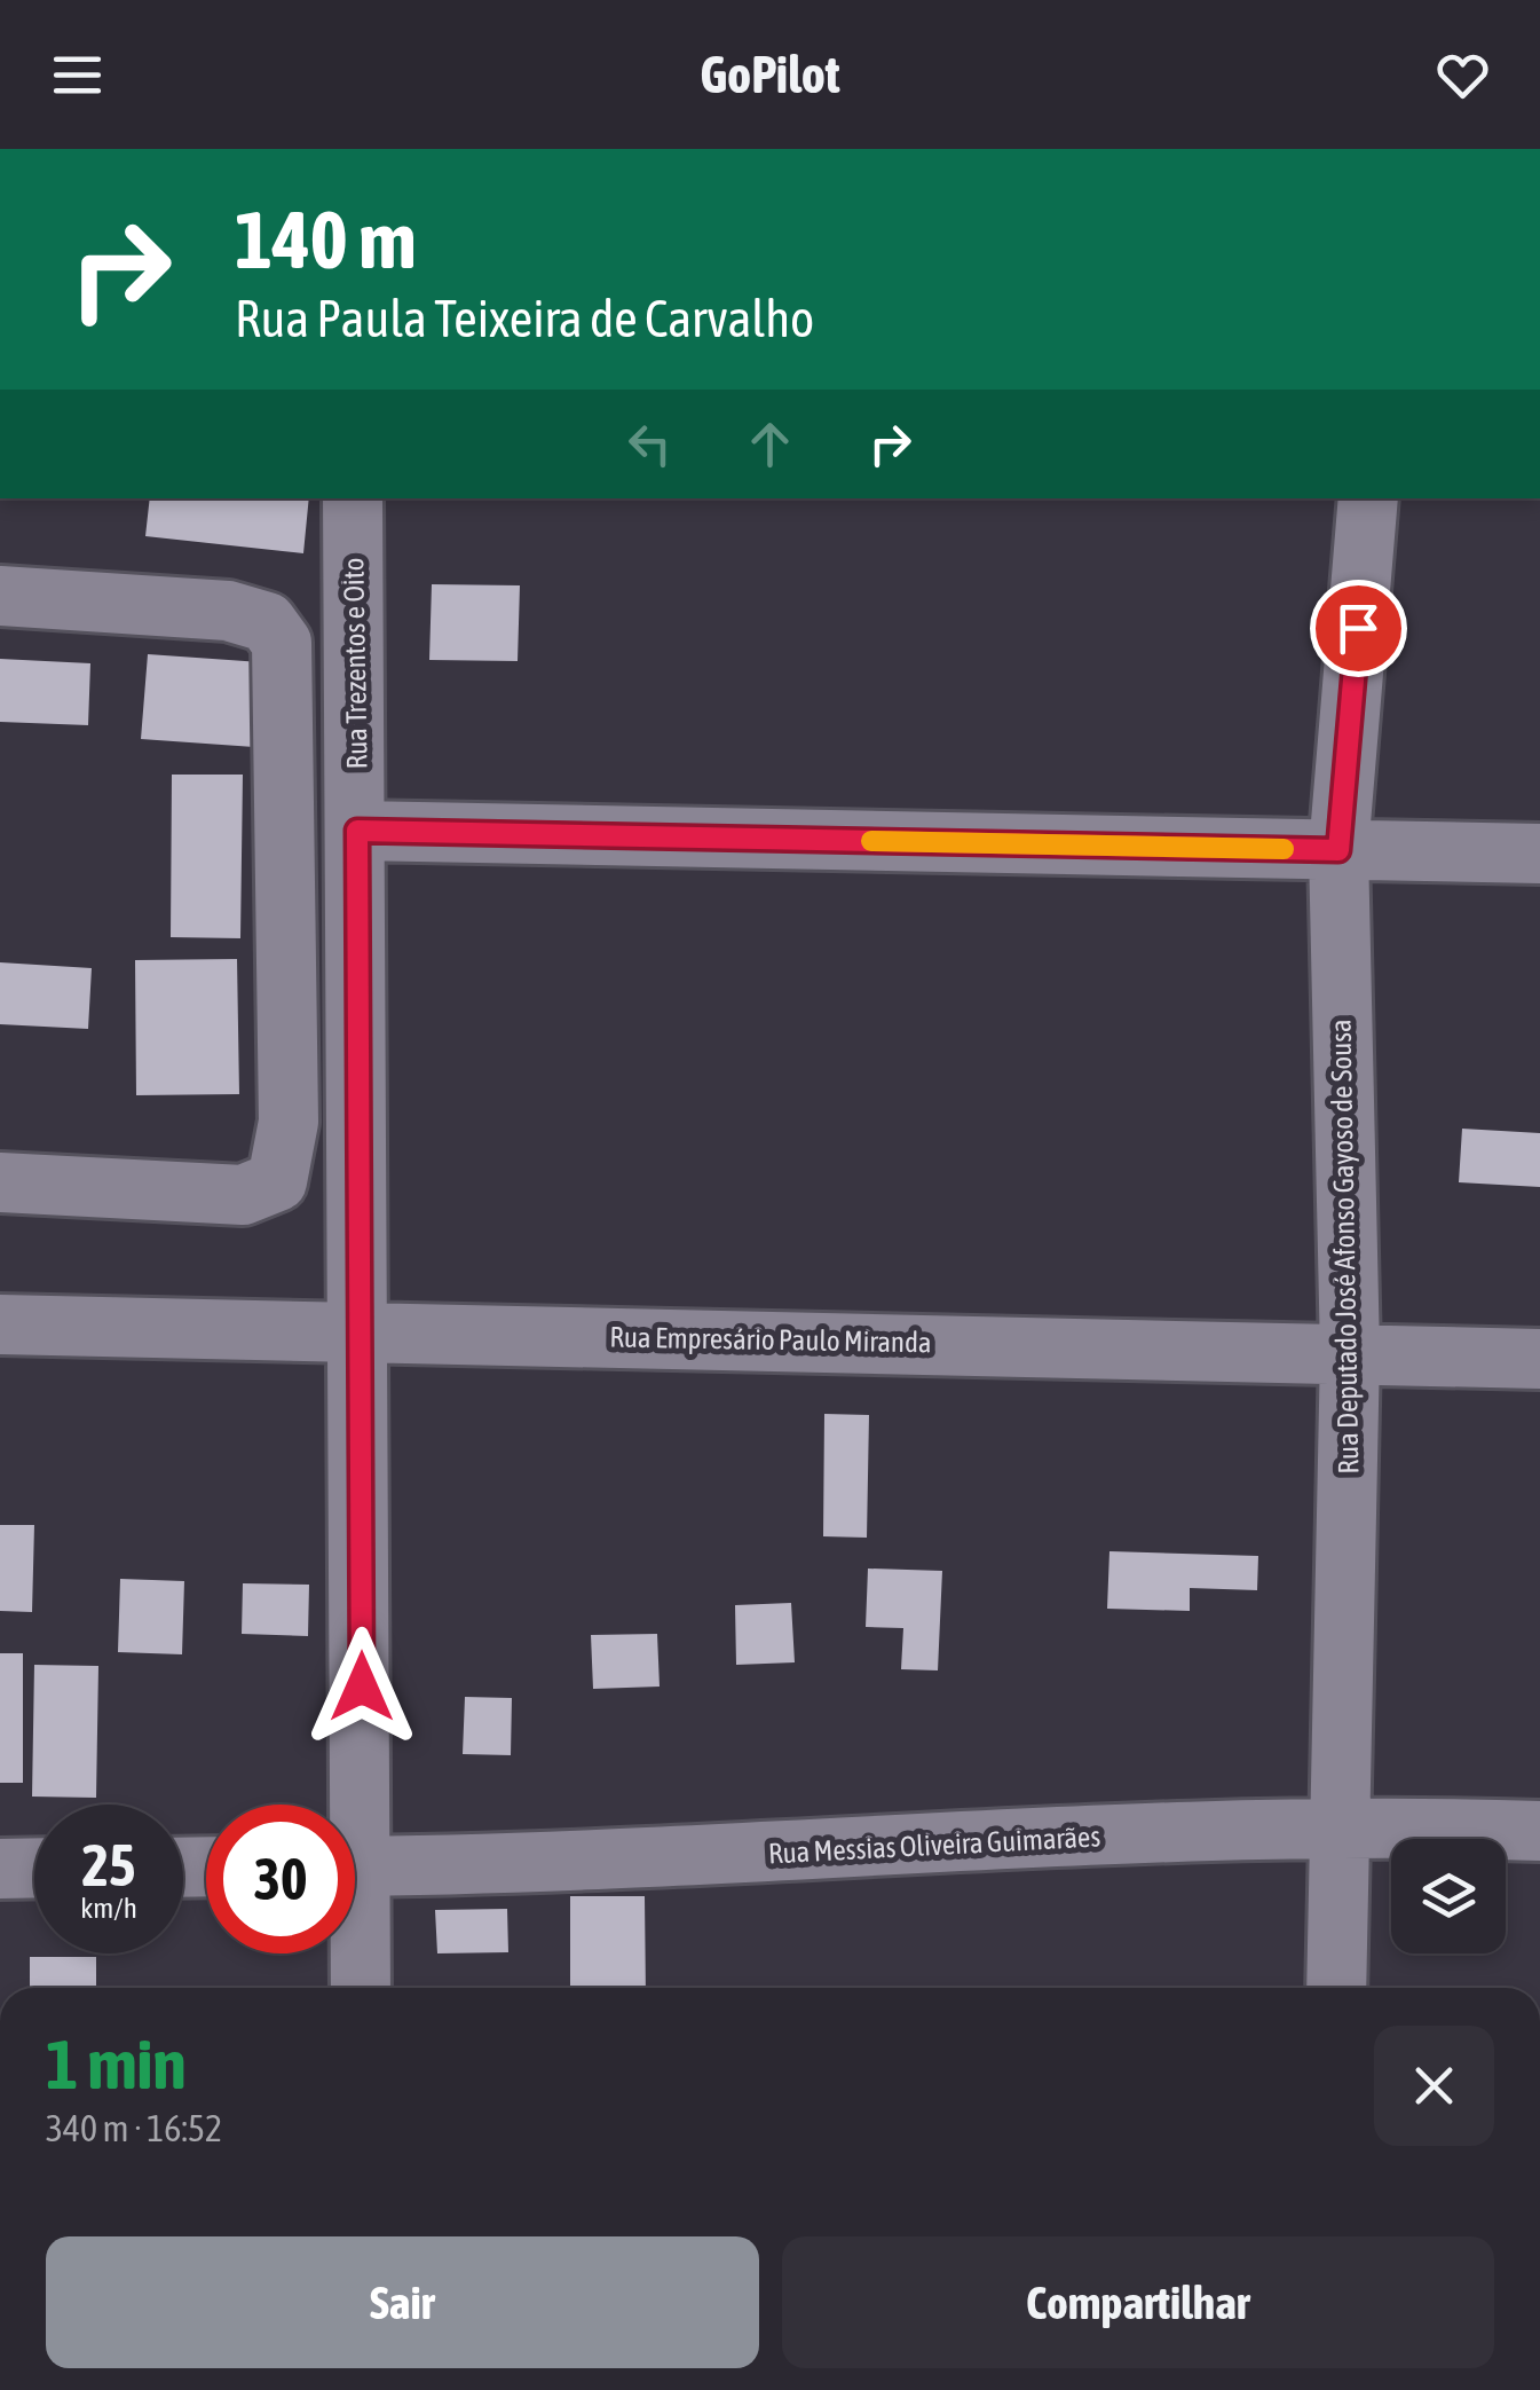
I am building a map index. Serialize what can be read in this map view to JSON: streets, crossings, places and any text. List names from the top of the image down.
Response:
{
  "streets": {
    "street": [
      "Rua Trezentos e Oito",
      "Rua Deputado José Afonso Gayoso de Sousa",
      "Rua Empresário Paulo Miranda",
      "Rua Messias Oliveira Guimarães"
    ]
  },
  "crossings": [
    ["Rua Trezentos e Oito", "Rua Empresário Paulo Miranda"],
    ["Rua Deputado José Afonso Gayoso de Sousa", "Rua Empresário Paulo Miranda"],
    ["Rua Deputado José Afonso Gayoso de Sousa", "Rua Messias Oliveira Guimarães"]
  ],
  "page": {
    "header": "GoPilot",
    "turn": ["140 m", "Rua Paula Teixeira de Carvalho"],
    "speed": "25 km/h",
    "limit": "30",
    "heading": ["1 min", "340 m · 16:52"],
    "buttons": ["Sair", "Compartilhar"]
  }
}
